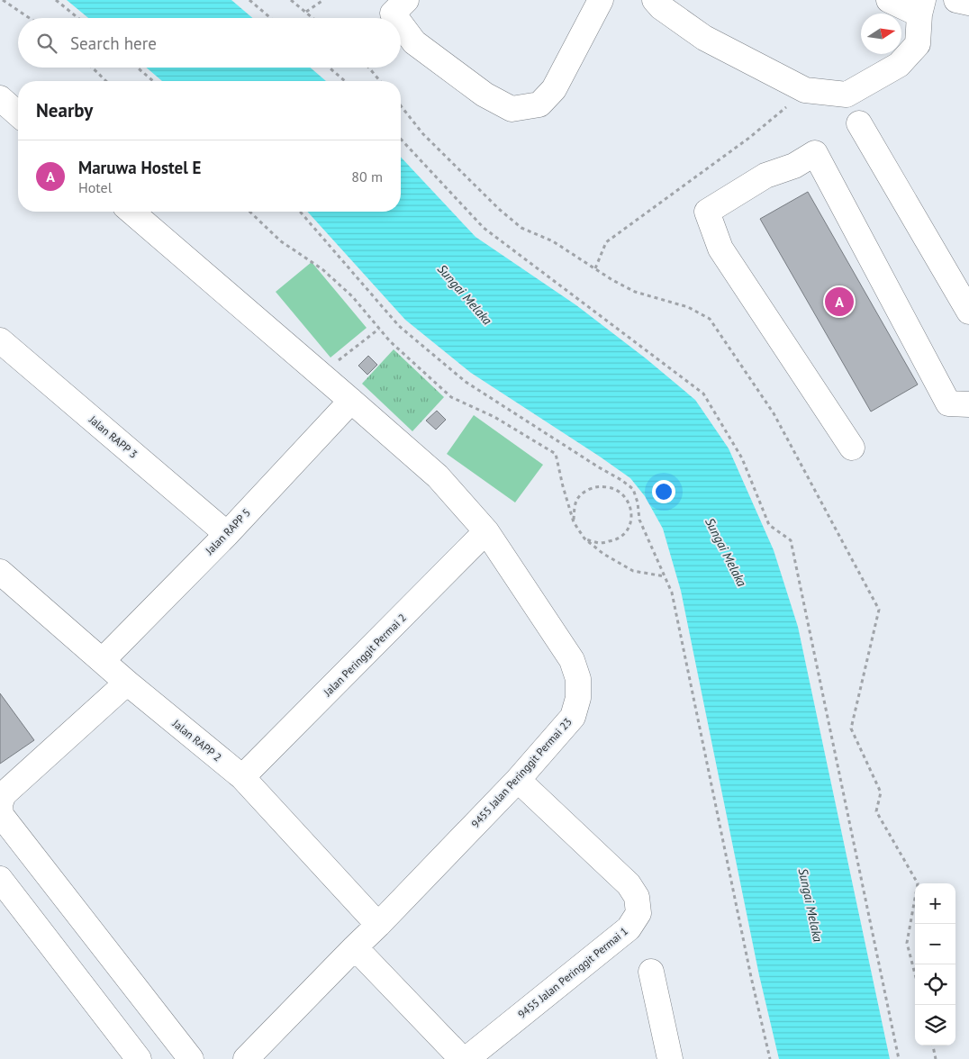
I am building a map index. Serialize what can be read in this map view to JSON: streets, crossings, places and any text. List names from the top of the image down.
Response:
{
  "streets": {
    "street": [
      "Jalan RAPP 3",
      "Jalan RAPP 5",
      "Jalan Peringgit Permai 2",
      "Jalan RAPP 2",
      "9455 Jalan Peringgit Permai 23",
      "9455 Jalan Peringgit Permai 1"
    ]
  },
  "crossings": [
    ["Jalan RAPP 3", "Jalan RAPP 5"],
    ["Jalan RAPP 5", "Jalan RAPP 2"],
    ["Jalan RAPP 5", "9455 Jalan Peringgit Permai 23"],
    ["Jalan Peringgit Permai 2", "Jalan RAPP 2"],
    ["Jalan Peringgit Permai 2", "9455 Jalan Peringgit Permai 23"],
    ["Jalan RAPP 2", "9455 Jalan Peringgit Permai 23"],
    ["9455 Jalan Peringgit Permai 23", "9455 Jalan Peringgit Permai 1"]
  ],
  "water": ["Sungai Melaka"],
  "north": "right",
  "page": {
    "search": "Search here",
    "heading": "Nearby",
    "list": [
      {
        "mark": "A",
        "name": "Maruwa Hostel E",
        "note": "Hotel",
        "value": "80 m"
      }
    ],
    "pins": "A",
    "map_buttons": ["+", "−"]
  }
}
